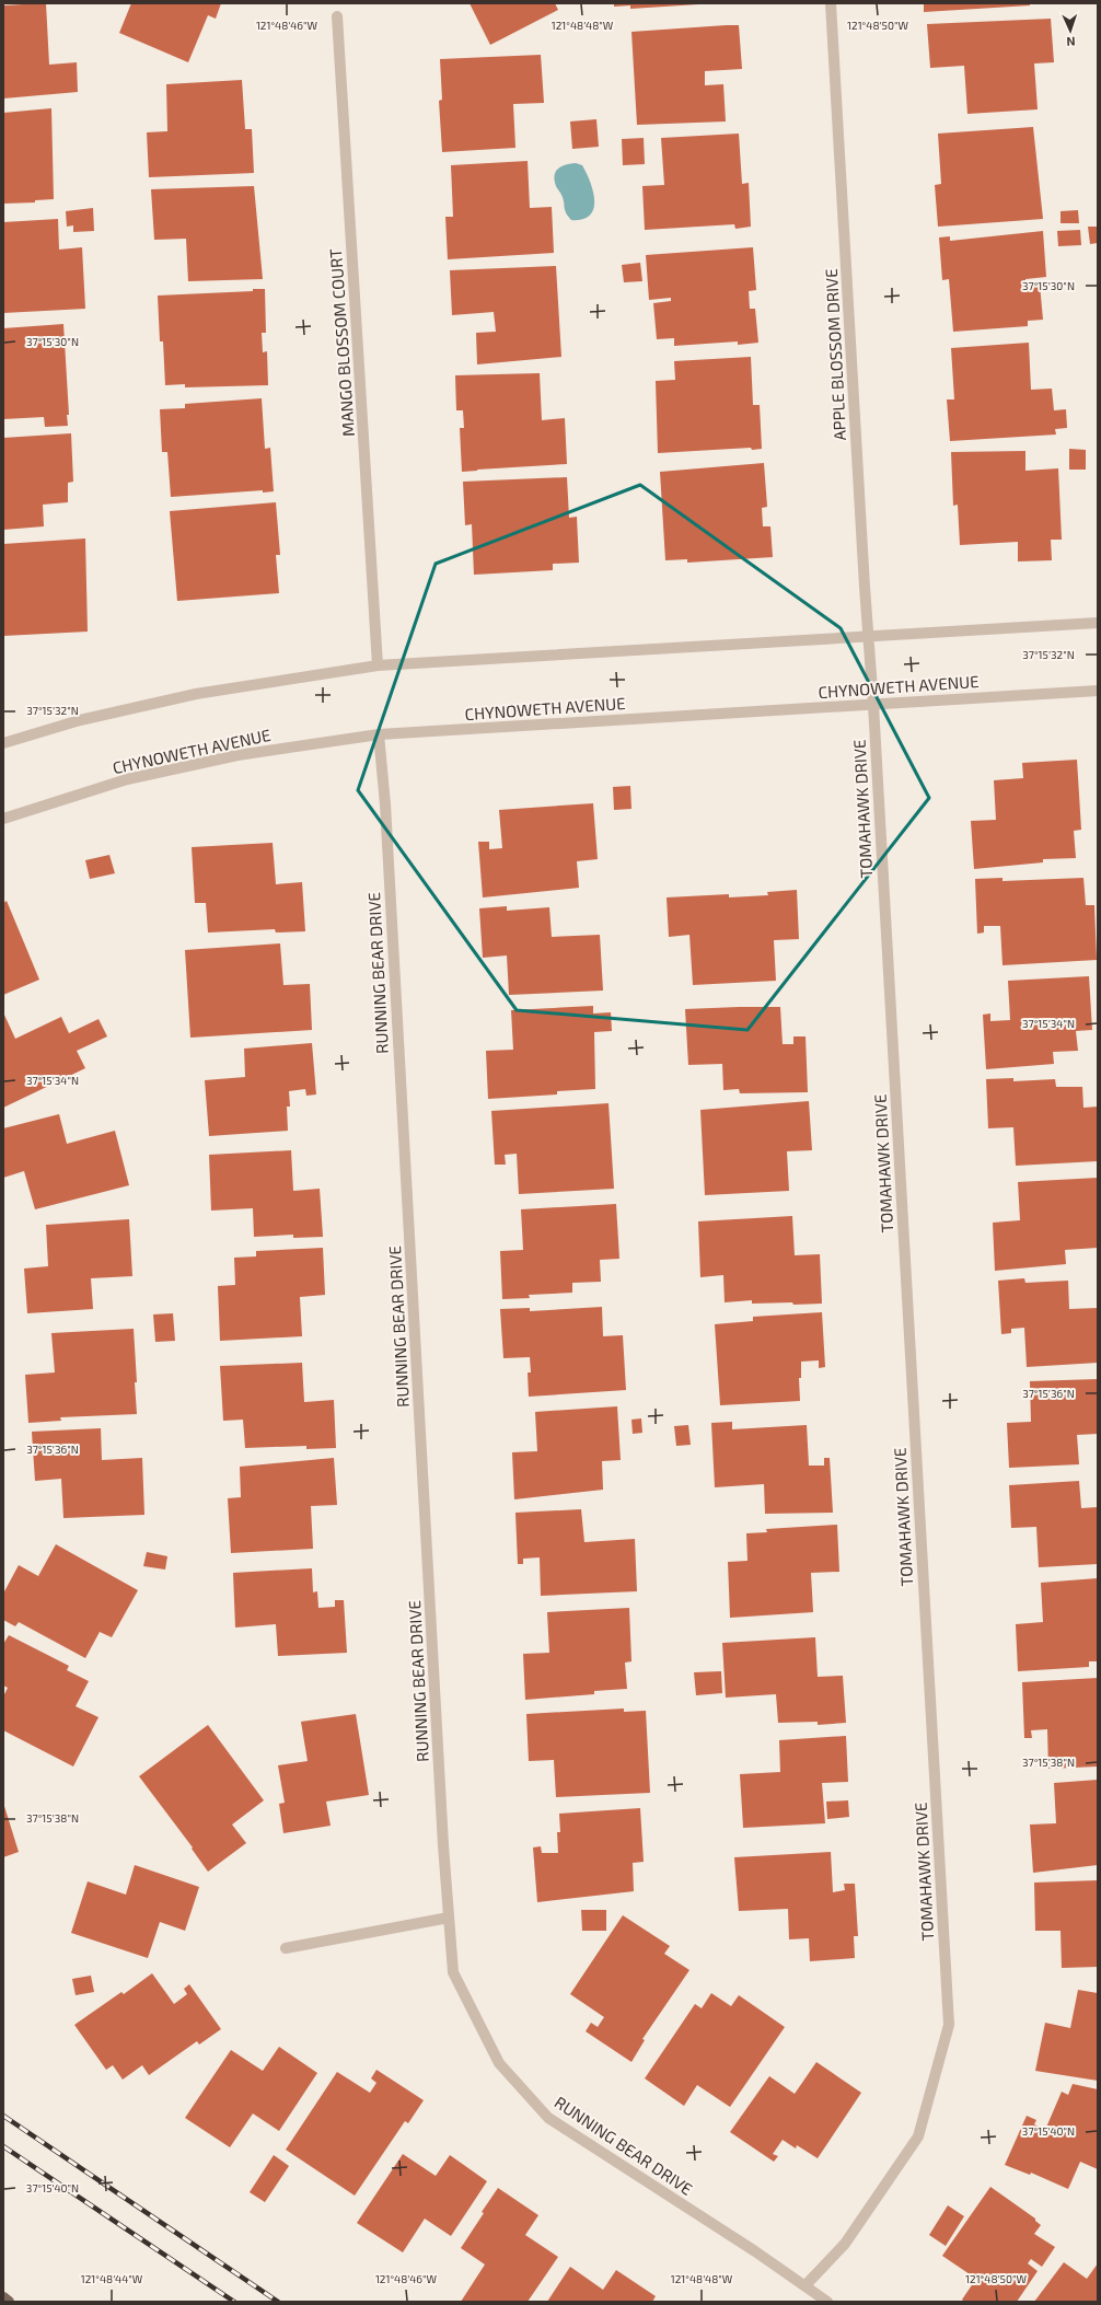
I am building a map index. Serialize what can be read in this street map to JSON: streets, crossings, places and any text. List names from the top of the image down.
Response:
{
  "streets": {
    "street": [
      "MANGO BLOSSOM COURT",
      "APPLE BLOSSOM DRIVE",
      "CHYNOWETH AVENUE",
      "TOMAHAWK DRIVE",
      "RUNNING BEAR DRIVE"
    ]
  },
  "crossings": [
    ["APPLE BLOSSOM DRIVE", "CHYNOWETH AVENUE"],
    ["APPLE BLOSSOM DRIVE", "TOMAHAWK DRIVE"],
    ["CHYNOWETH AVENUE", "TOMAHAWK DRIVE"],
    ["CHYNOWETH AVENUE", "RUNNING BEAR DRIVE"],
    ["TOMAHAWK DRIVE", "RUNNING BEAR DRIVE"]
  ],
  "north": "bottom",
  "coordinates": [
    "121°48'46\"W",
    "121°48'48\"W",
    "121°48'50\"W",
    "37°15'30\"N",
    "37°15'32\"N",
    "37°15'34\"N",
    "37°15'36\"N",
    "37°15'38\"N",
    "37°15'40\"N",
    "121°48'44\"W"
  ]
}
